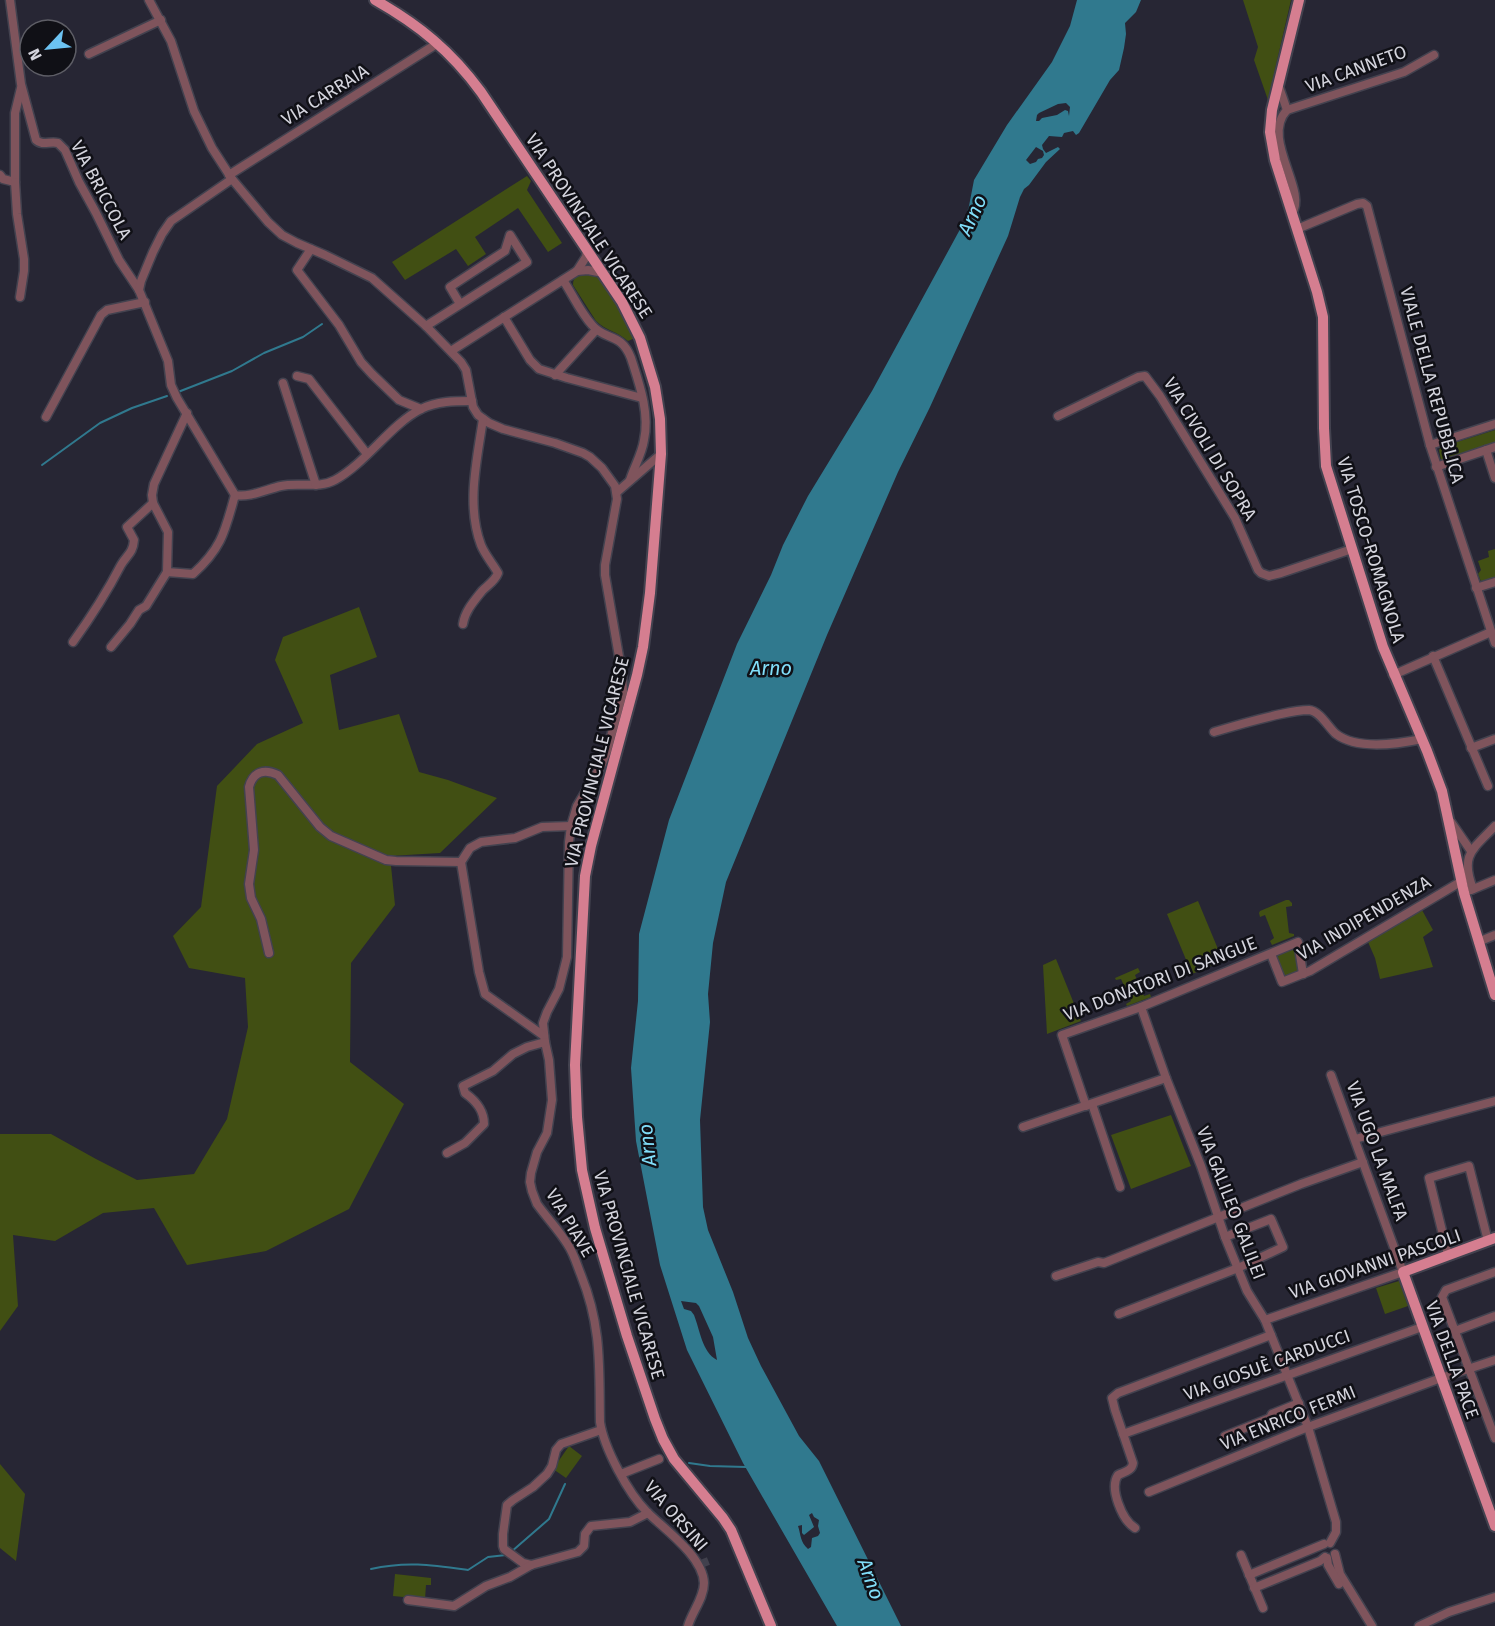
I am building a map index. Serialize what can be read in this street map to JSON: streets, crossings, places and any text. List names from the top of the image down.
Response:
{
  "streets": {
    "main road": [
      "VIA PROVINCIALE VICARESE",
      "VIA TOSCO-ROMAGNOLA",
      "VIA GIOVANNI PASCOLI",
      "VIA DELLA PACE"
    ],
    "street": [
      "VIA CANNETO",
      "VIA CARRAIA",
      "VIA BRICCOLA",
      "VIALE DELLA REPUBBLICA",
      "VIA CIVOLI DI SOPRA",
      "VIA INDIPENDENZA",
      "VIA DONATORI DI SANGUE",
      "VIA UGO LA MALFA",
      "VIA GALILEO GALILEI",
      "VIA PIAVE",
      "VIA GIOSUÈ CARDUCCI",
      "VIA ENRICO FERMI",
      "VIA ORSINI"
    ]
  },
  "crossings": [
    ["VIA CANNETO", "VIA TOSCO-ROMAGNOLA"],
    ["VIA CARRAIA", "VIA BRICCOLA"],
    ["VIA CARRAIA", "VIA PROVINCIALE VICARESE"],
    ["VIALE DELLA REPUBBLICA", "VIA TOSCO-ROMAGNOLA"],
    ["VIA CIVOLI DI SOPRA", "VIA TOSCO-ROMAGNOLA"],
    ["VIA TOSCO-ROMAGNOLA", "VIA INDIPENDENZA"],
    ["VIA INDIPENDENZA", "VIA DONATORI DI SANGUE"],
    ["VIA DONATORI DI SANGUE", "VIA GALILEO GALILEI"],
    ["VIA UGO LA MALFA", "VIA GIOVANNI PASCOLI"],
    ["VIA UGO LA MALFA", "VIA DELLA PACE"],
    ["VIA GALILEO GALILEI", "VIA GIOVANNI PASCOLI"],
    ["VIA GALILEO GALILEI", "VIA GIOSUÈ CARDUCCI"],
    ["VIA GALILEO GALILEI", "VIA ENRICO FERMI"],
    ["VIA PIAVE", "VIA ORSINI"],
    ["VIA GIOVANNI PASCOLI", "VIA DELLA PACE"],
    ["VIA DELLA PACE", "VIA GIOSUÈ CARDUCCI"],
    ["VIA DELLA PACE", "VIA ENRICO FERMI"]
  ],
  "water": ["Arno"],
  "north": "bottom left"
}
